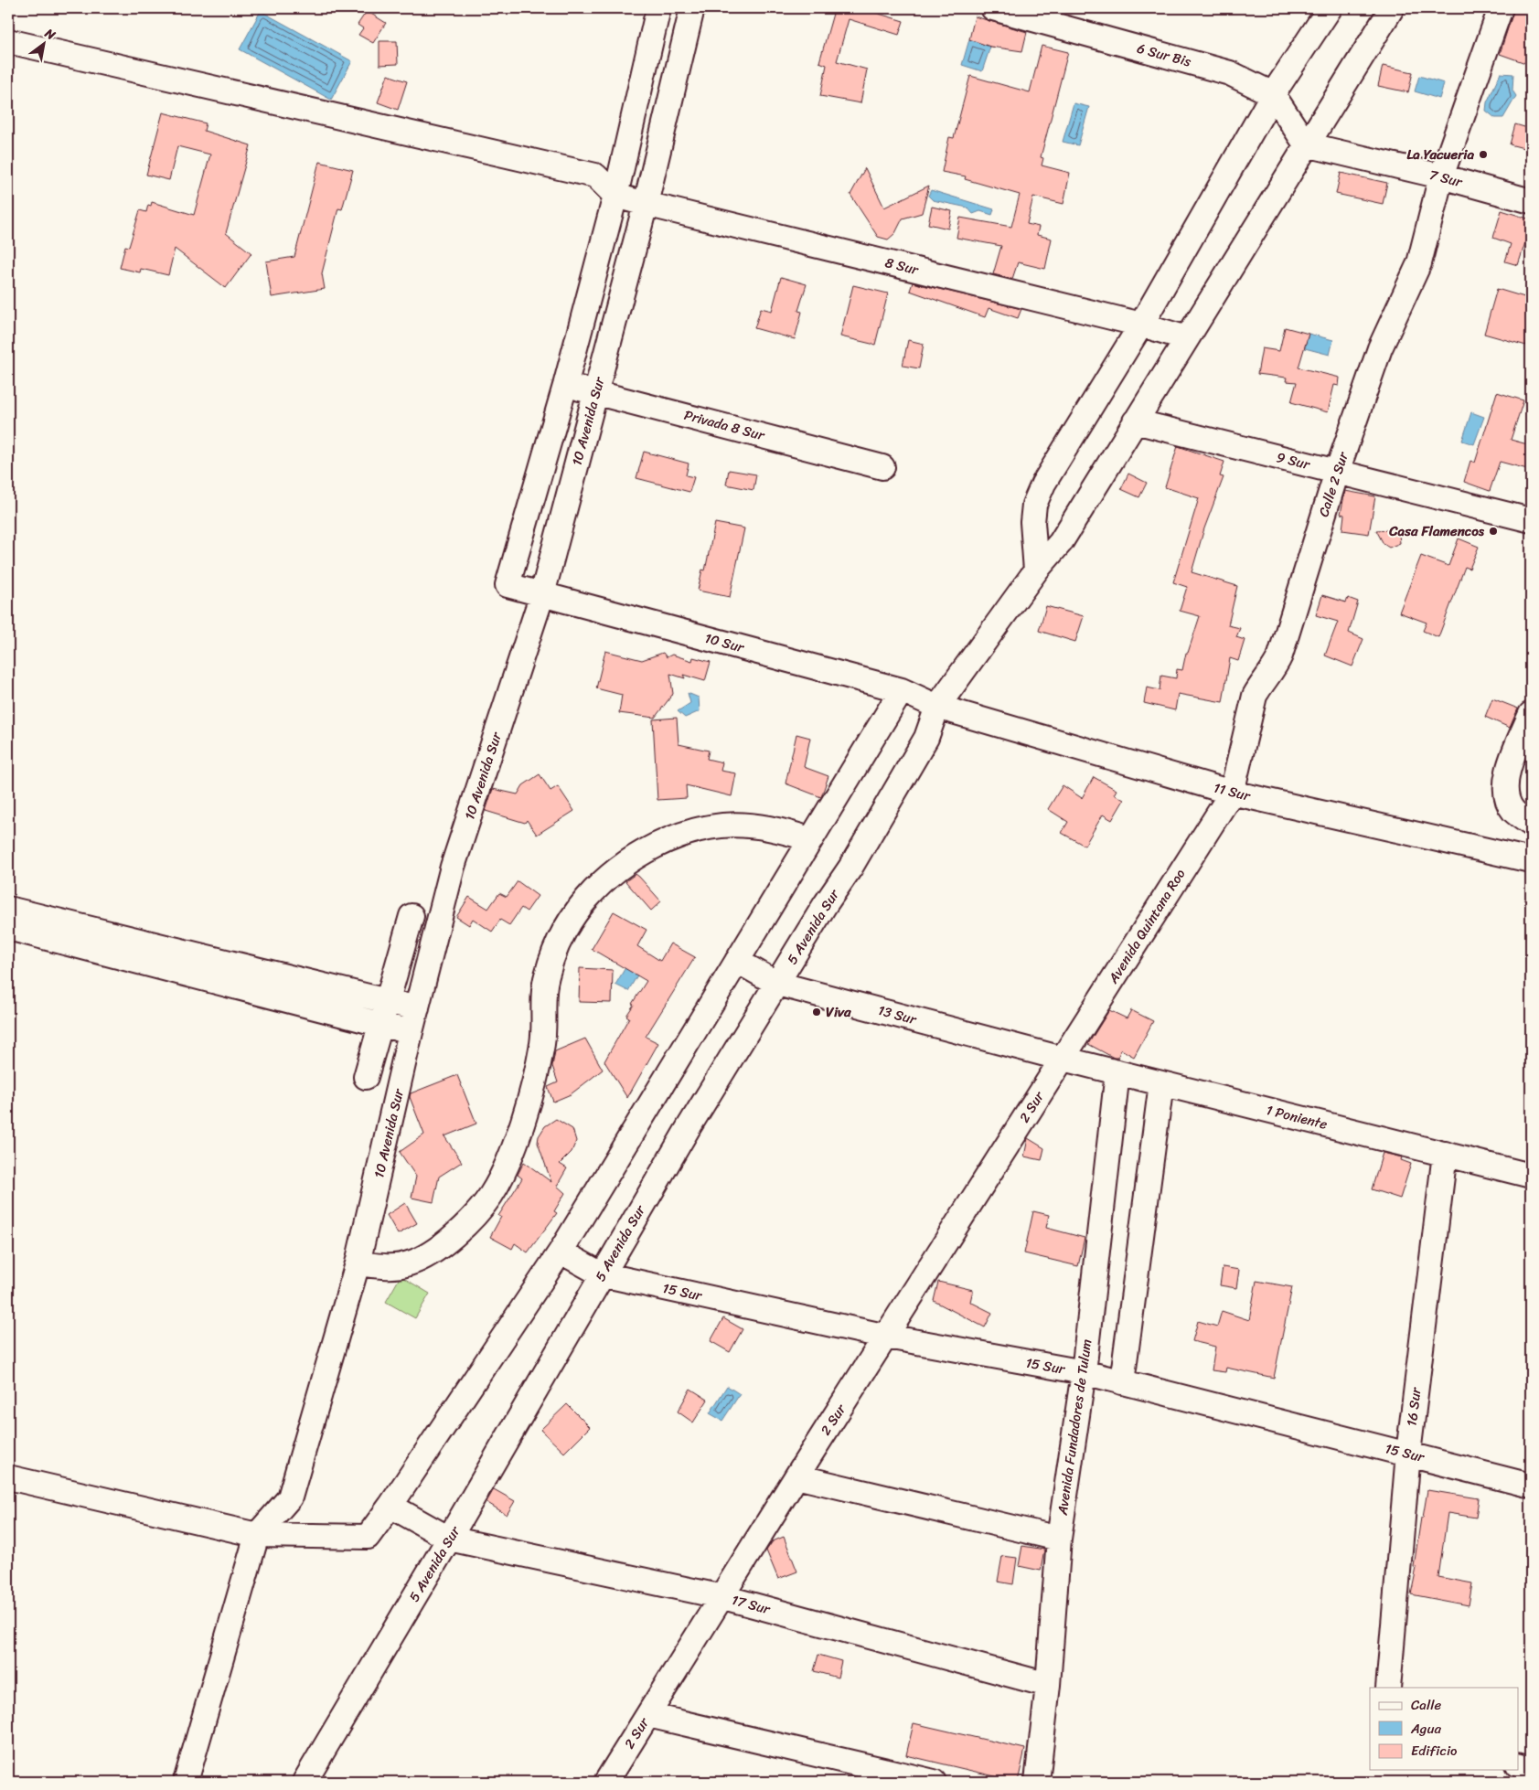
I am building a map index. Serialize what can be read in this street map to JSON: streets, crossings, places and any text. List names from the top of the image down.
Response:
{
  "streets": {
    "street": [
      "6 Sur Bis",
      "7 Sur",
      "8 Sur",
      "10 Avenida Sur",
      "Privada 8 Sur",
      "9 Sur",
      "Calle 2 Sur",
      "10 Sur",
      "11 Sur",
      "Avenida Quintana Roo",
      "5 Avenida Sur",
      "13 Sur",
      "2 Sur",
      "1 Poniente",
      "15 Sur",
      "16 Sur",
      "Avenida Fundadores de Tulum",
      "17 Sur"
    ]
  },
  "crossings": [
    ["7 Sur", "Calle 2 Sur"],
    ["7 Sur", "5 Avenida Sur"],
    ["8 Sur", "10 Avenida Sur"],
    ["8 Sur", "5 Avenida Sur"],
    ["10 Avenida Sur", "Privada 8 Sur"],
    ["10 Avenida Sur", "10 Sur"],
    ["Privada 8 Sur", "10 Sur"],
    ["9 Sur", "Calle 2 Sur"],
    ["9 Sur", "5 Avenida Sur"],
    ["Calle 2 Sur", "11 Sur"],
    ["Calle 2 Sur", "Avenida Quintana Roo"],
    ["10 Sur", "11 Sur"],
    ["10 Sur", "5 Avenida Sur"],
    ["11 Sur", "Avenida Quintana Roo"],
    ["11 Sur", "5 Avenida Sur"],
    ["Avenida Quintana Roo", "13 Sur"],
    ["Avenida Quintana Roo", "2 Sur"],
    ["Avenida Quintana Roo", "1 Poniente"],
    ["5 Avenida Sur", "13 Sur"],
    ["5 Avenida Sur", "15 Sur"],
    ["5 Avenida Sur", "17 Sur"],
    ["13 Sur", "2 Sur"],
    ["13 Sur", "1 Poniente"],
    ["2 Sur", "1 Poniente"],
    ["2 Sur", "15 Sur"],
    ["2 Sur", "17 Sur"],
    ["1 Poniente", "16 Sur"],
    ["1 Poniente", "Avenida Fundadores de Tulum"],
    ["15 Sur", "16 Sur"],
    ["15 Sur", "Avenida Fundadores de Tulum"],
    ["Avenida Fundadores de Tulum", "17 Sur"]
  ],
  "places": ["La Yacueria", "Casa Flamencos", "Viva"],
  "legend": ["Calle", "Agua", "Edificio"],
  "north": "top right"
}
